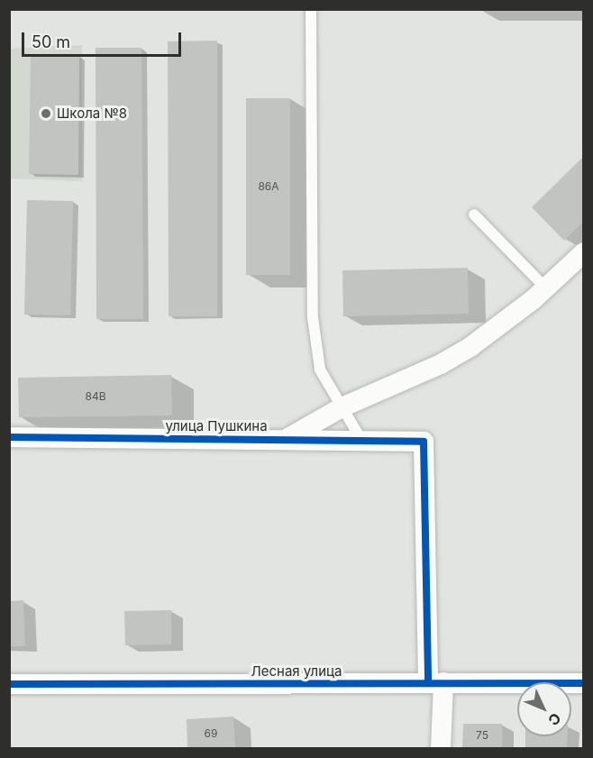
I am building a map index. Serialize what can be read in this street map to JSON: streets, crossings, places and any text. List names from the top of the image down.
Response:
{
  "streets": {
    "street": ["улица Пушкина", "Лесная улица"]
  },
  "crossings": [
    ["улица Пушкина", "Лесная улица"]
  ],
  "places": ["Школа №8"],
  "house_numbers": [
    "86А",
    "84В",
    "69",
    "75"
  ],
  "scale_bar": "50 m",
  "north": "bottom right"
}
